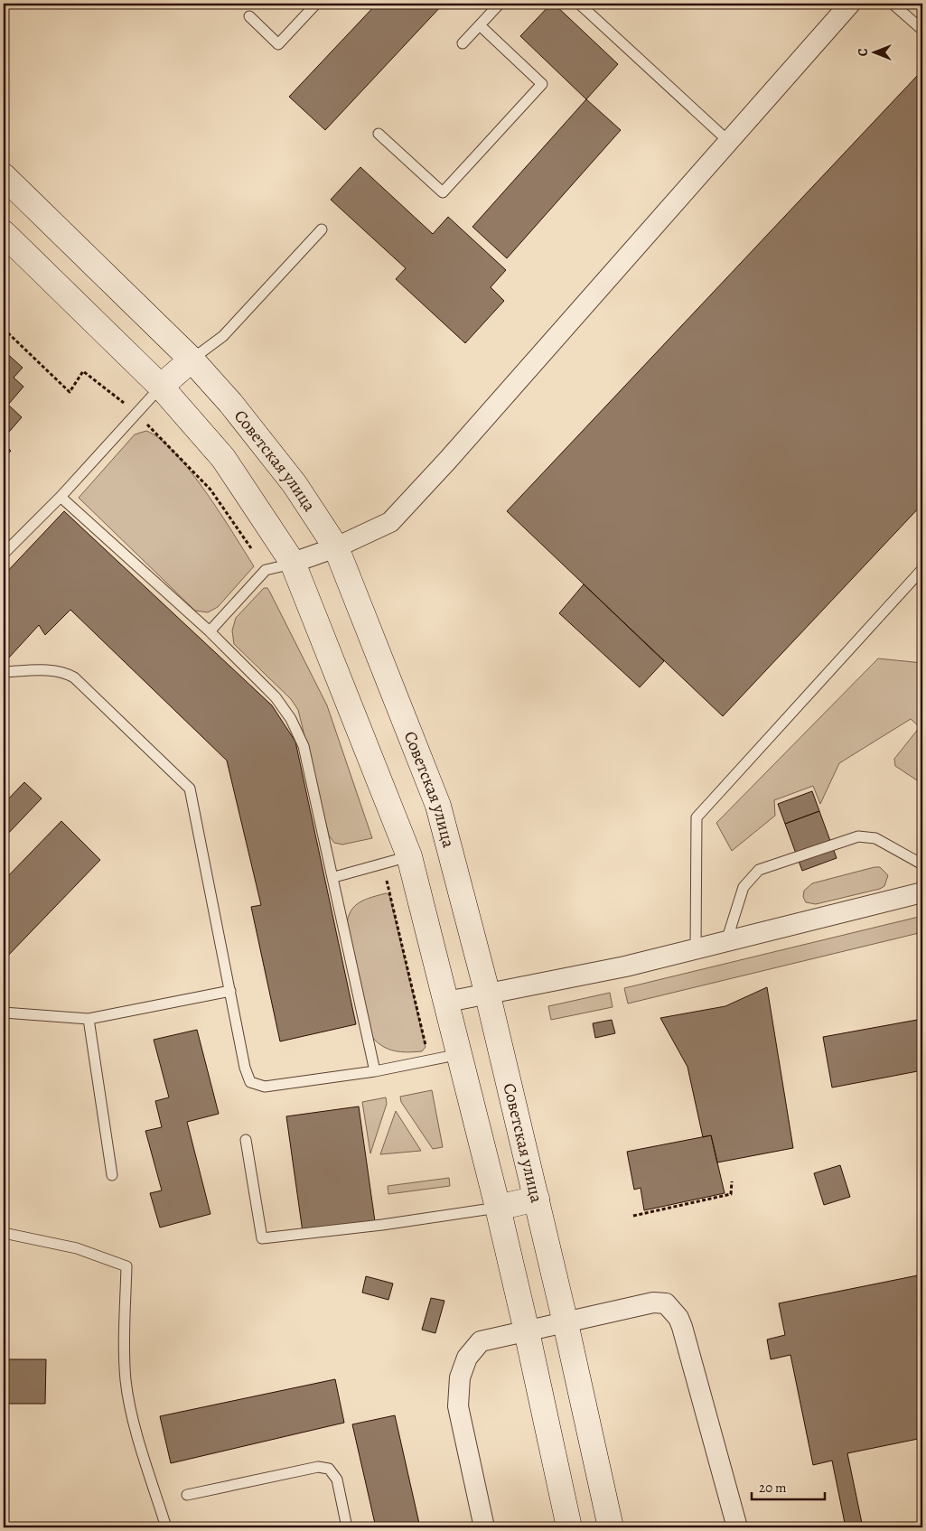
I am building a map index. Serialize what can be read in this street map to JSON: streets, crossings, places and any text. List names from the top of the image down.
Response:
{
  "streets": {
    "main road": ["Советская улица"]
  },
  "scale_bar": "20 m",
  "north": "left"
}
